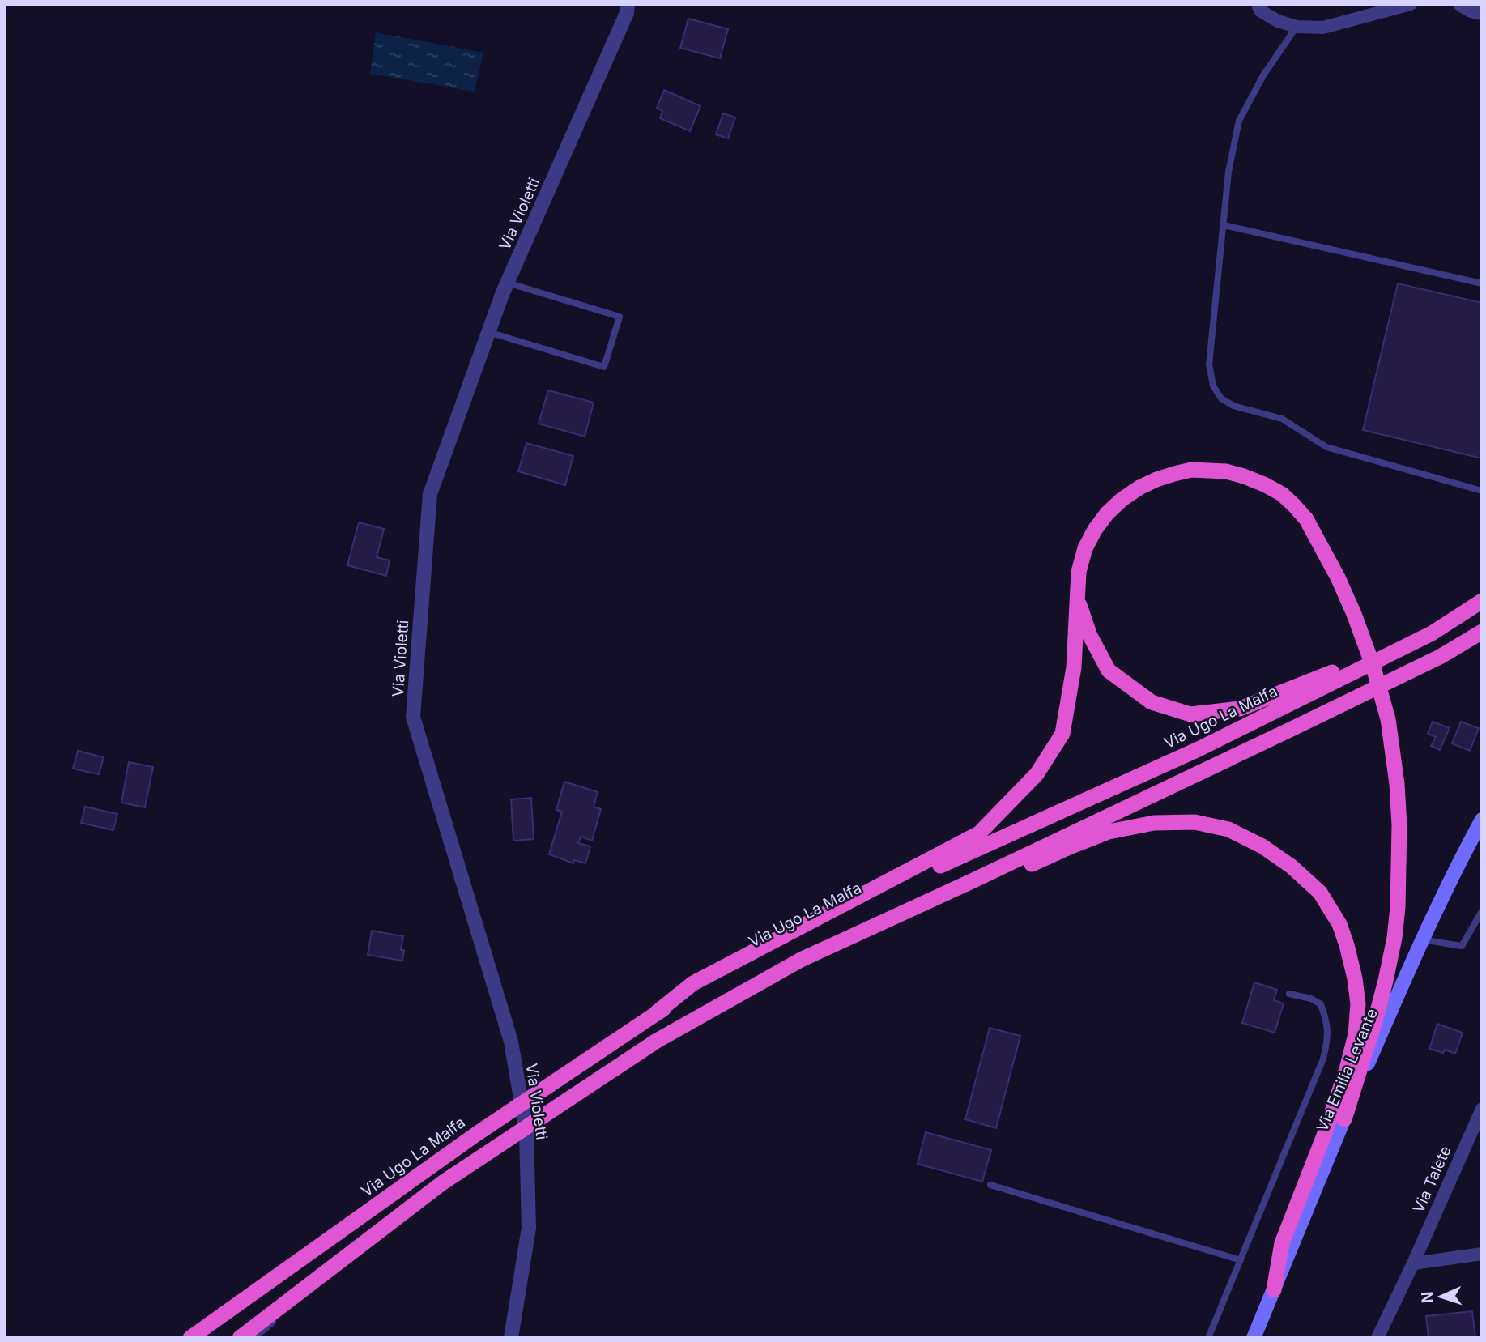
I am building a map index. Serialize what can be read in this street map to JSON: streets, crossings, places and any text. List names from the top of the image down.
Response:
{
  "streets": {
    "highway": ["Via Ugo La Malfa"],
    "main road": ["Via Emilia Levante"],
    "street": ["Via Violetti", "Via Talete"]
  },
  "north": "left"
}
